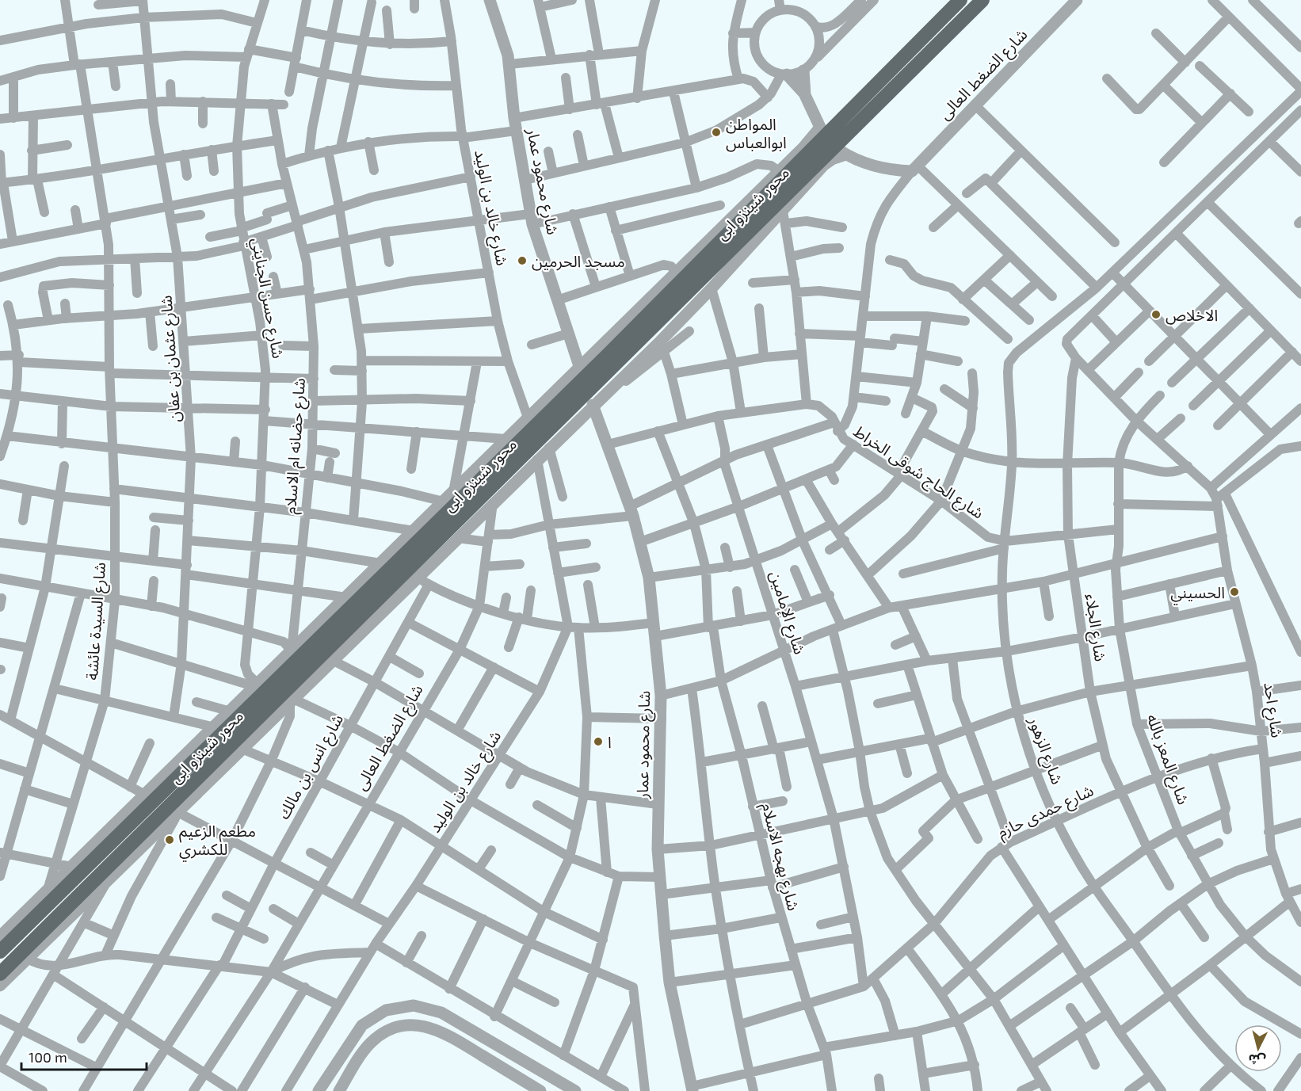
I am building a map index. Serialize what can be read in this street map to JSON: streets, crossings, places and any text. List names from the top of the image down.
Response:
{
  "streets": {
    "main road": ["محور شينزو ابى"],
    "street": [
      "شارع الضغط العالى",
      "شارع محمود عمار",
      "شارع خالد بن الوليد",
      "شارع حسن الجنايني",
      "شارع عثمان بن عفان",
      "شارع حضانه ام الاسلام",
      "شارع الحاج شوقى الخراط",
      "شارع الإمامين",
      "شارع السيدة عائشة",
      "شارع الجلاء",
      "شارع احد",
      "شارع الزهور",
      "شارع المعز بالله",
      "شارع انس بن مالك",
      "شارع حمدى حازم",
      "شارع بهجه الاسلام"
    ]
  },
  "crossings": [
    ["شارع محمود عمار", "شارع الحاج شوقى الخراط"],
    ["شارع الحاج شوقى الخراط", "شارع الإمامين"],
    ["شارع الحاج شوقى الخراط", "شارع الزهور"],
    ["شارع الحاج شوقى الخراط", "شارع بهجه الاسلام"],
    ["شارع الإمامين", "شارع حمدى حازم"],
    ["شارع الجلاء", "شارع حمدى حازم"],
    ["شارع احد", "شارع حمدى حازم"],
    ["شارع الزهور", "شارع حمدى حازم"],
    ["شارع المعز بالله", "شارع حمدى حازم"],
    ["شارع حمدى حازم", "شارع بهجه الاسلام"]
  ],
  "places": [
    "المواطن ابوالعباس",
    "مسجد الحرمين",
    "الاخلاص",
    "الحسيني",
    "ا",
    "مطعم الزعيم للكشري"
  ],
  "scale_bar": "100 m",
  "north": "bottom"
}
